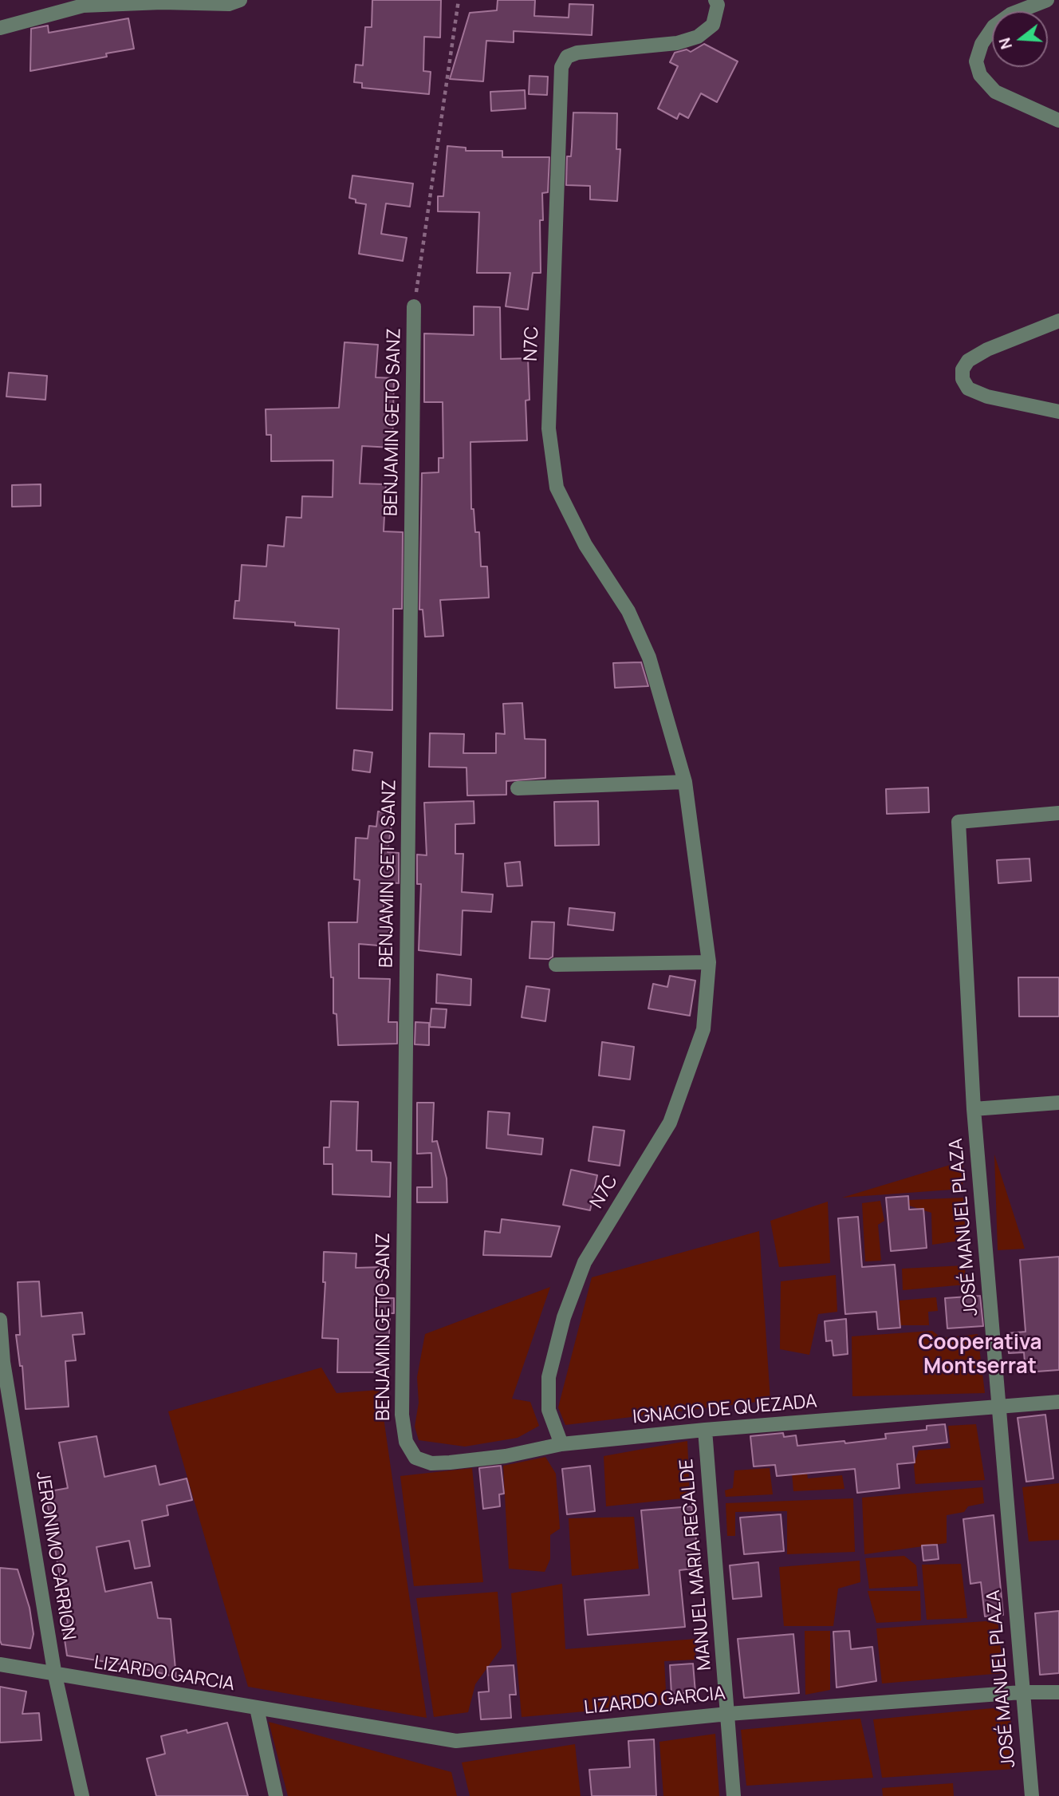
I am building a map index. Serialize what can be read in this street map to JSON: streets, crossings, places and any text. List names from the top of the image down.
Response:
{
  "streets": {
    "street": [
      "N7C",
      "BENJAMIN GETO SANZ",
      "JOSÉ MANUEL PLAZA",
      "IGNACIO DE QUEZADA",
      "JERONIMO CARRION",
      "MANUEL MARIA RECALDE",
      "LIZARDO GARCIA"
    ]
  },
  "crossings": [
    ["N7C", "IGNACIO DE QUEZADA"],
    ["BENJAMIN GETO SANZ", "IGNACIO DE QUEZADA"],
    ["JOSÉ MANUEL PLAZA", "IGNACIO DE QUEZADA"],
    ["JOSÉ MANUEL PLAZA", "LIZARDO GARCIA"],
    ["IGNACIO DE QUEZADA", "MANUEL MARIA RECALDE"],
    ["JERONIMO CARRION", "LIZARDO GARCIA"],
    ["MANUEL MARIA RECALDE", "LIZARDO GARCIA"]
  ],
  "districts": ["Cooperativa Montserrat"],
  "north": "left"
}
